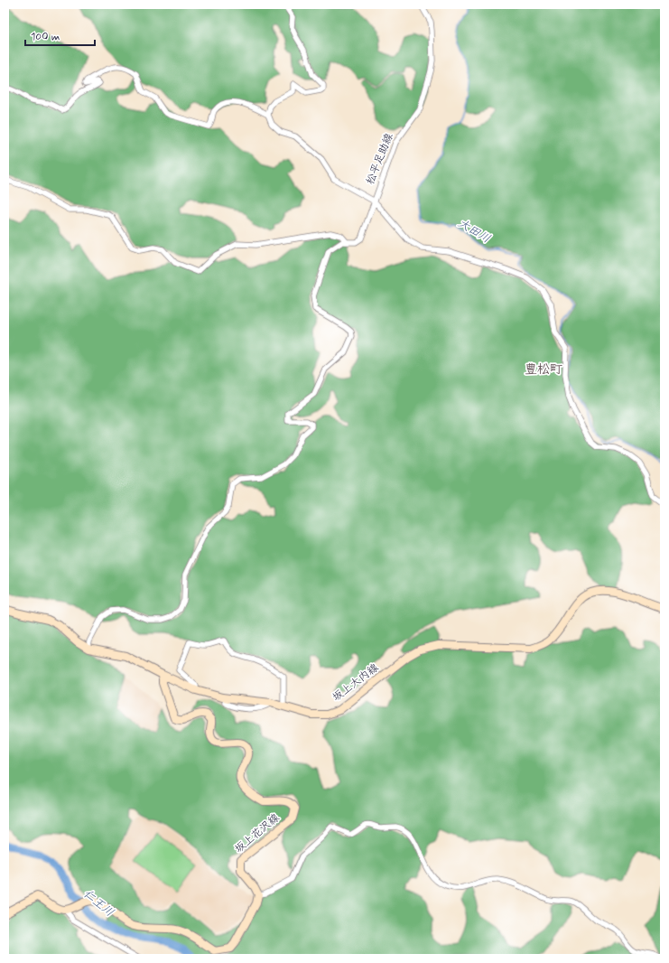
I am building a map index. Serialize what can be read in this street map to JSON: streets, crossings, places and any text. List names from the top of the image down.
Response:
{
  "streets": {
    "main road": ["坂上大内線", "坂上花沢線"],
    "street": ["松平足助線"]
  },
  "crossings": [
    ["坂上大内線", "坂上花沢線"]
  ],
  "districts": ["豊松町"],
  "water": ["大田川", "仁王川"],
  "scale_bar": "100 m"
}
